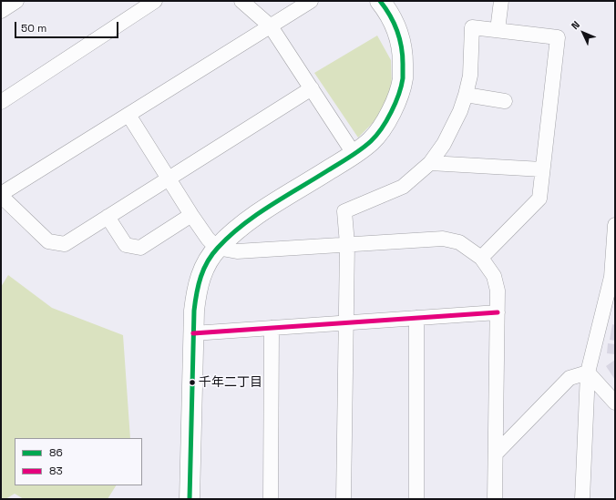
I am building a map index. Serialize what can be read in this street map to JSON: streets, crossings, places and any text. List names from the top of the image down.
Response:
{
  "places": ["千年二丁目"],
  "lines": ["transit line 86", "transit line 83"],
  "legend": ["86", "83"],
  "scale_bar": "50 m",
  "north": "top left"
}
